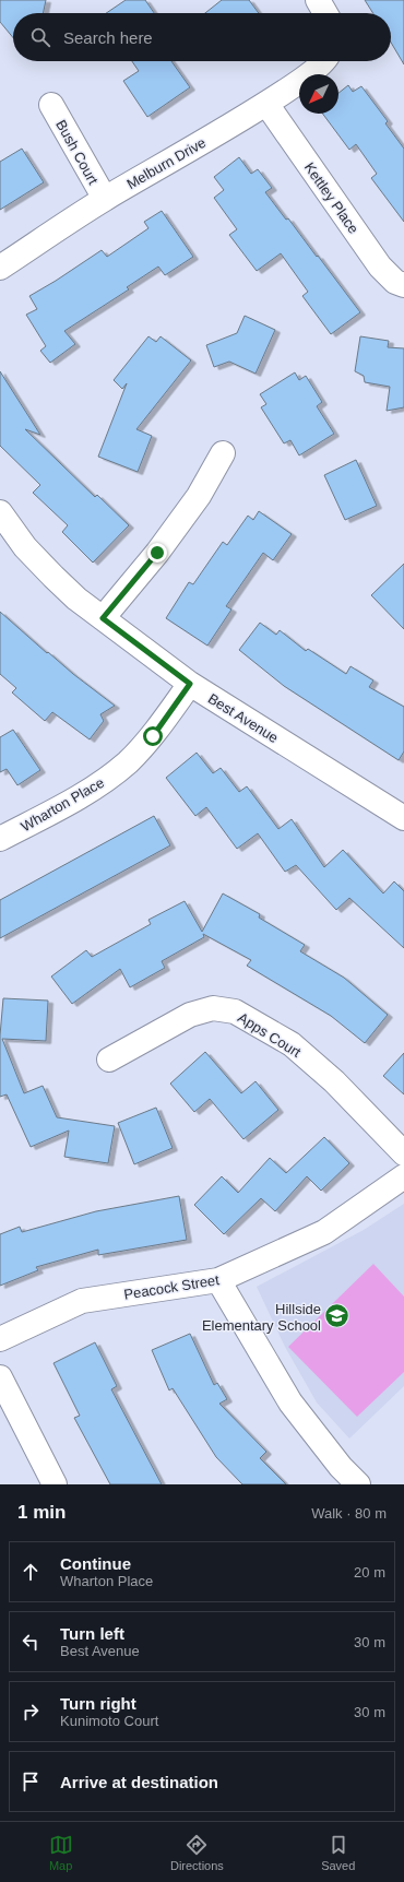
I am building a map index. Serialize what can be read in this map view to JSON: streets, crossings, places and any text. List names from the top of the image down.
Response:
{
  "streets": {
    "street": [
      "Bush Court",
      "Melburn Drive",
      "Kettley Place",
      "Best Avenue",
      "Wharton Place",
      "Apps Court",
      "Peacock Street"
    ]
  },
  "crossings": [
    ["Bush Court", "Melburn Drive"],
    ["Melburn Drive", "Kettley Place"],
    ["Best Avenue", "Wharton Place"]
  ],
  "places": {
    "school or university": ["Hillside Elementary School"]
  },
  "north": "bottom left",
  "page": {
    "search": "Search here",
    "heading": ["1 min", "Walk · 80 m"],
    "list": [
      ["Continue", "Wharton Place", "20 m"],
      ["Turn left", "Best Avenue", "30 m"],
      ["Turn right", "Kunimoto Court", "30 m"],
      "Arrive at destination"
    ],
    "nav": ["Map", "Directions", "Saved"]
  }
}
